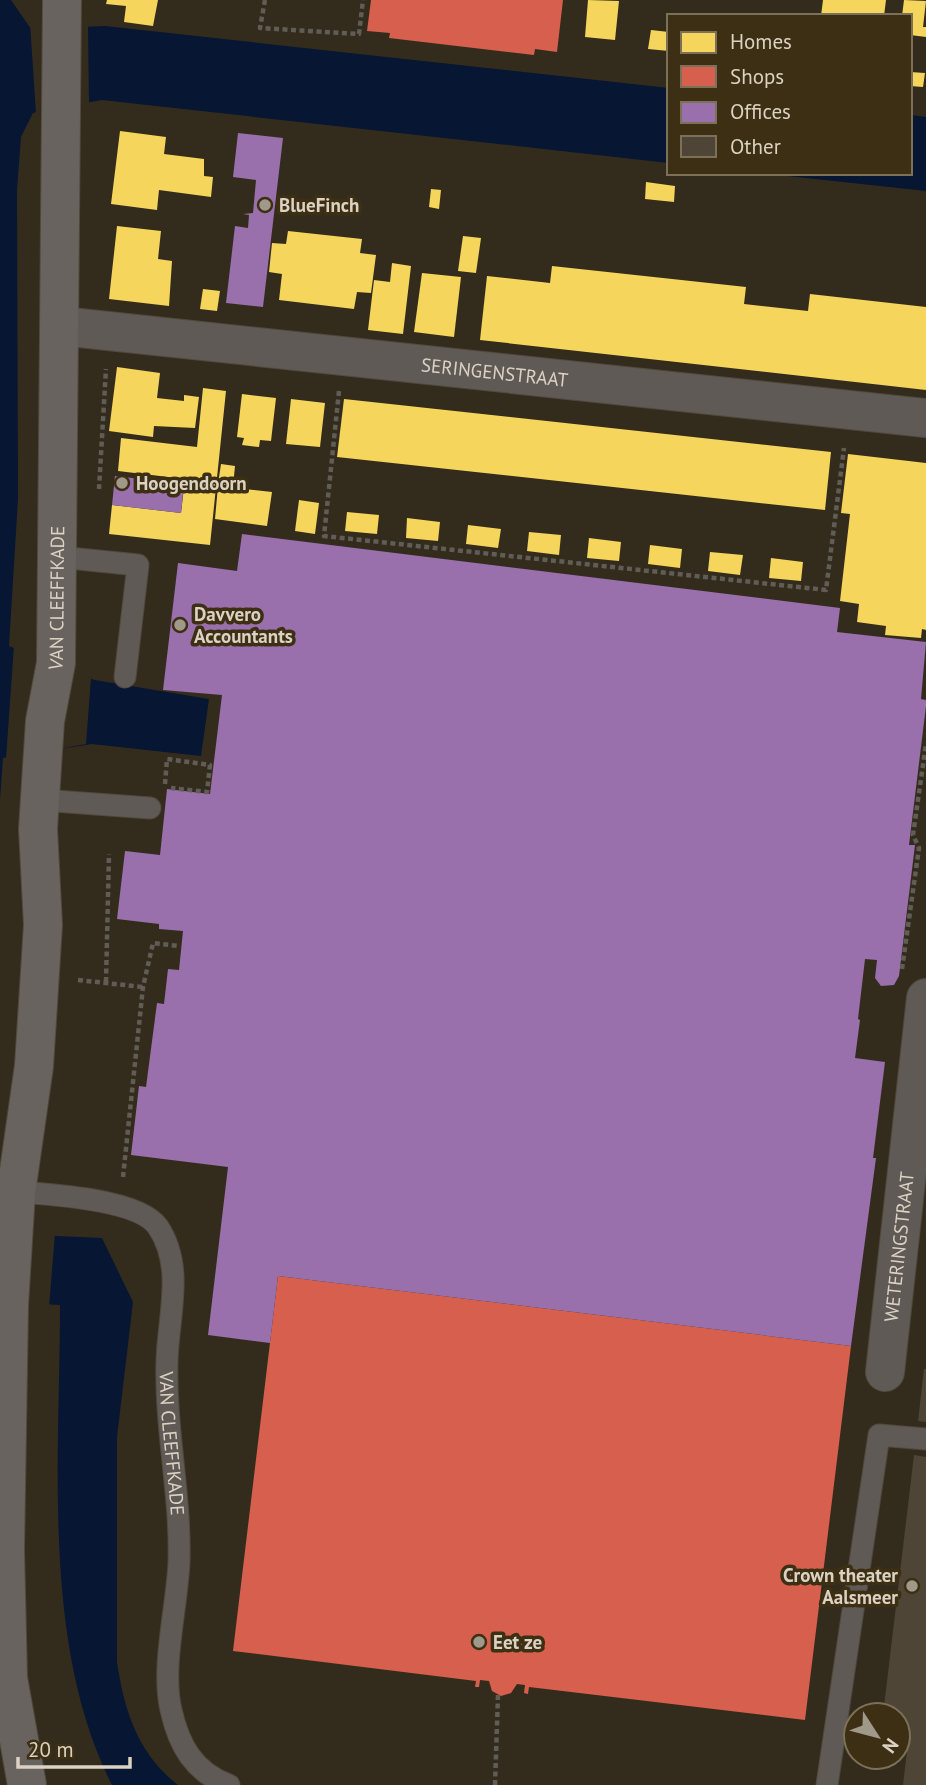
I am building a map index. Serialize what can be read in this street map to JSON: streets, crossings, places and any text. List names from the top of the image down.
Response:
{
  "streets": {
    "main road": ["VAN CLEEFFKADE"],
    "street": ["SERINGENSTRAAT", "WETERINGSTRAAT"]
  },
  "crossings": [
    ["SERINGENSTRAAT", "VAN CLEEFFKADE"]
  ],
  "places": [
    "BlueFinch",
    "Hoogendoorn",
    "Davvero Accountants",
    "Crown theater Aalsmeer",
    "Eet ze"
  ],
  "legend": [
    "Homes",
    "Shops",
    "Offices",
    "Other"
  ],
  "scale_bar": "20 m",
  "north": "bottom right"
}
